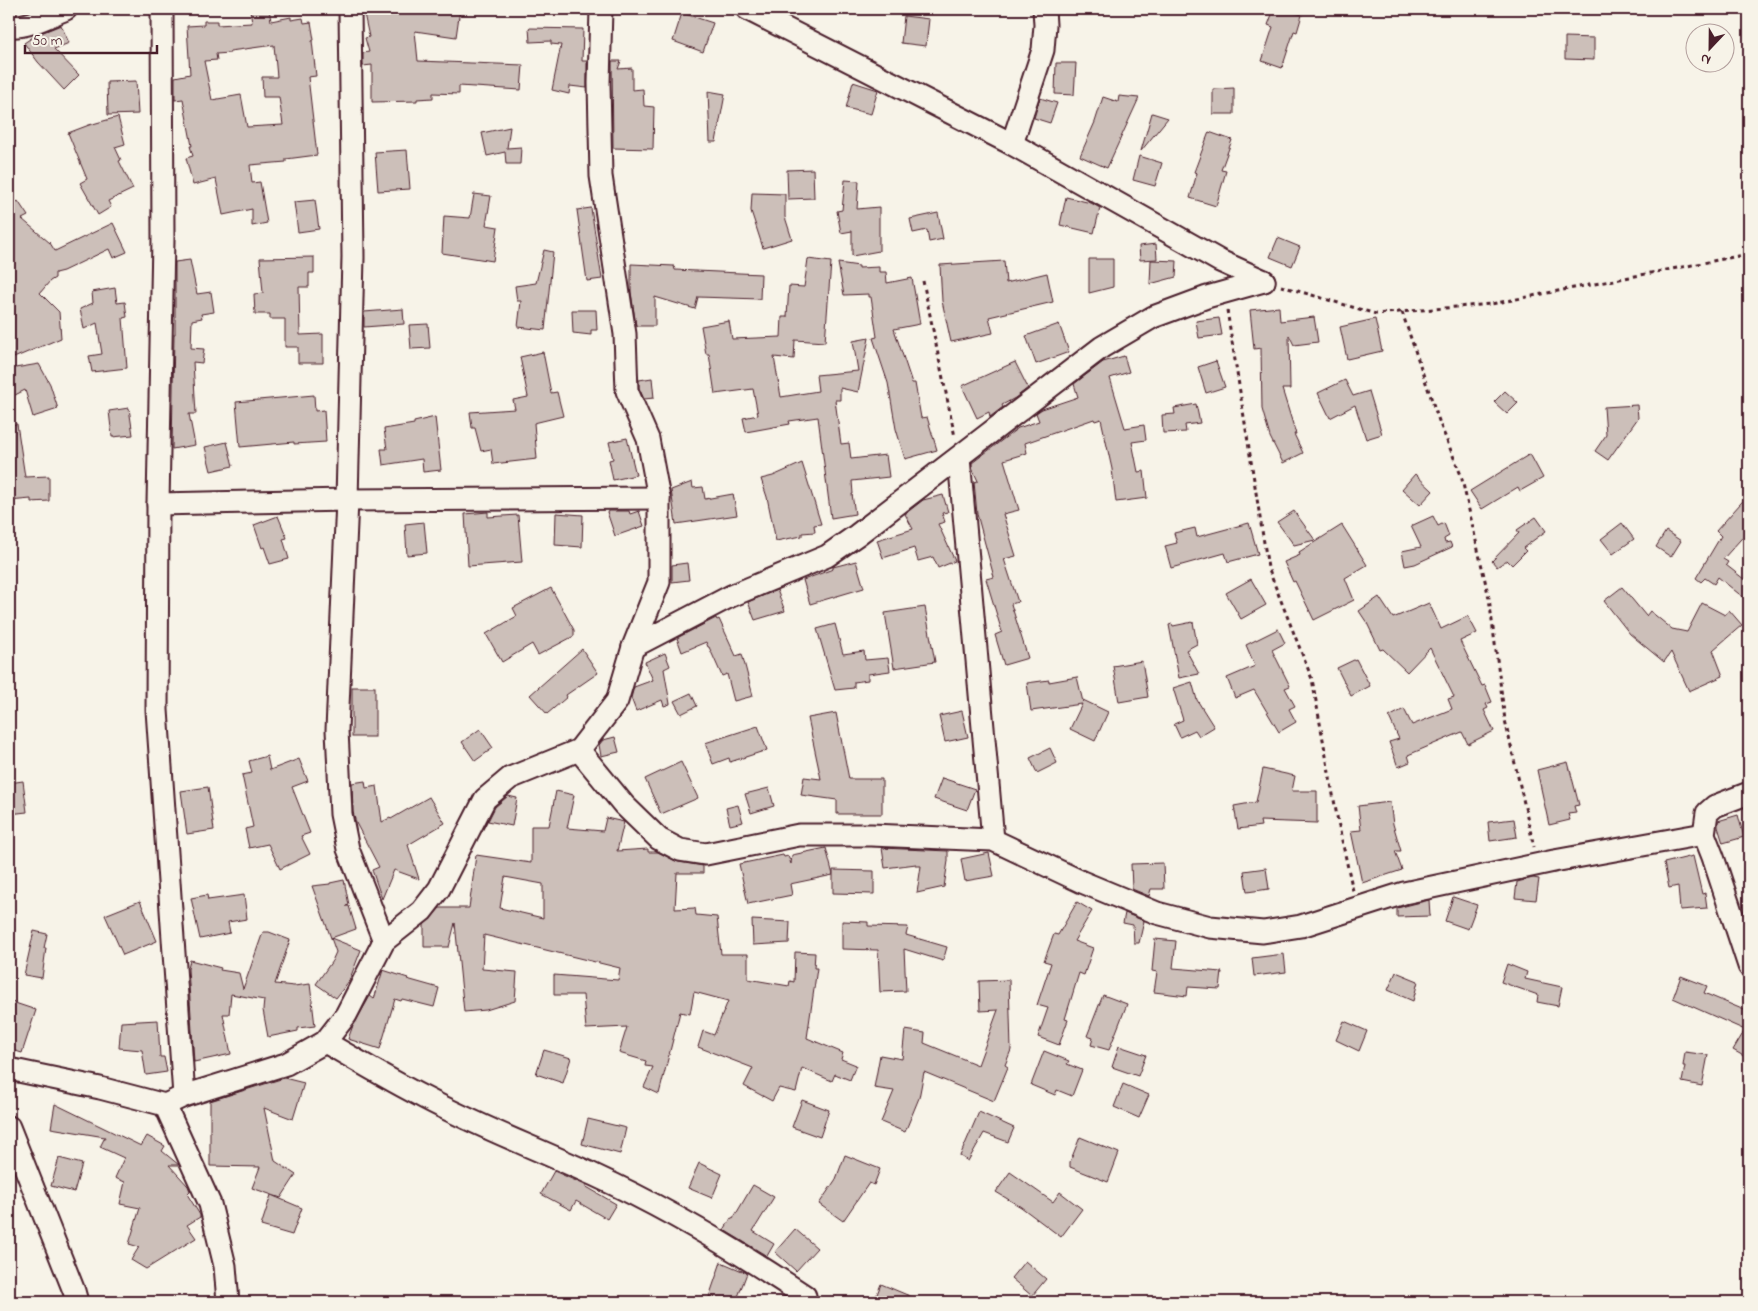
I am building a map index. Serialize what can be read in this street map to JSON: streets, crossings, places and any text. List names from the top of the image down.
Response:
{
  "scale_bar": "50 m",
  "north": "bottom"
}
